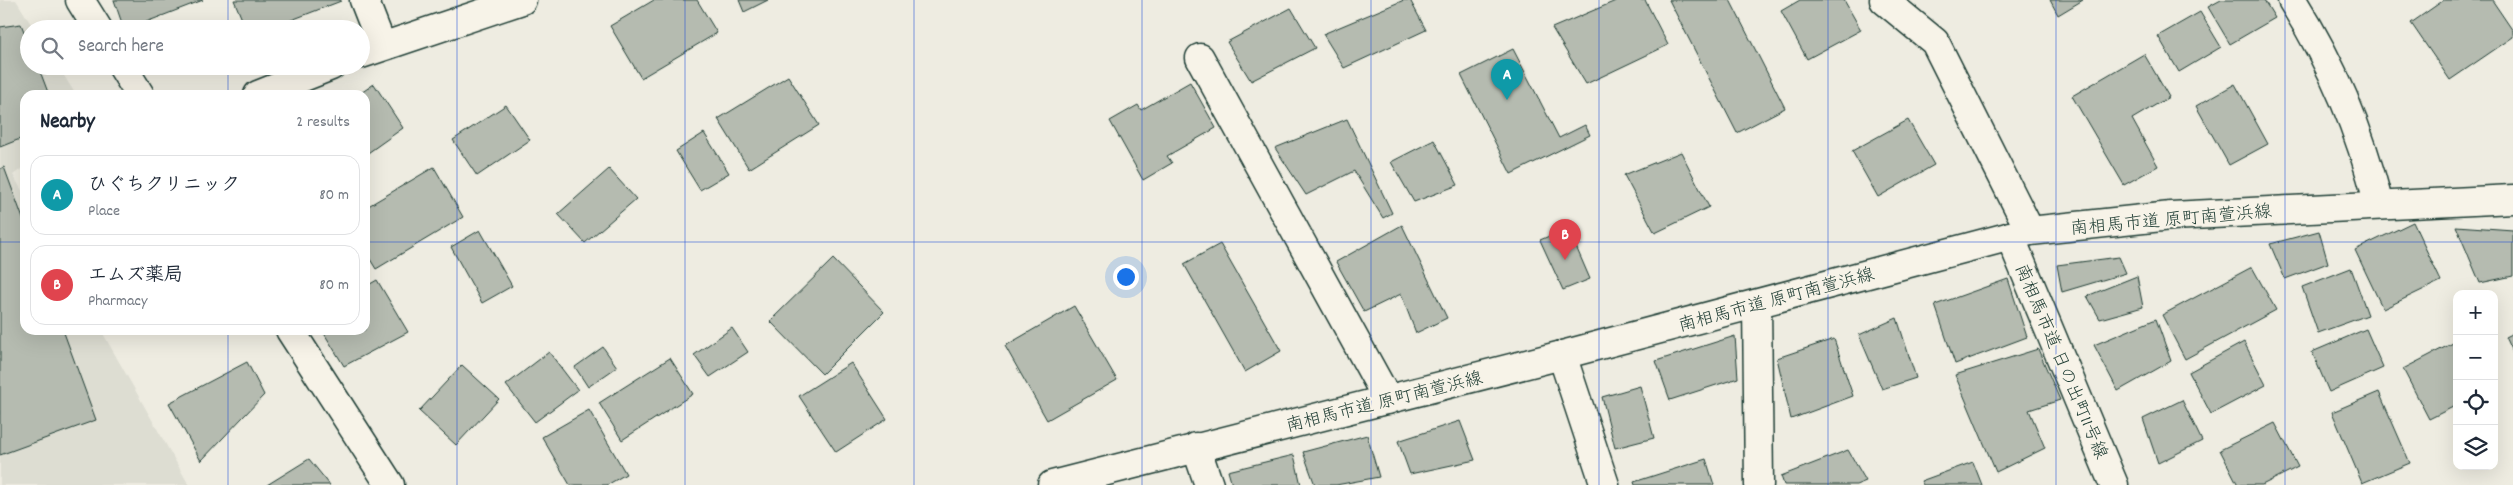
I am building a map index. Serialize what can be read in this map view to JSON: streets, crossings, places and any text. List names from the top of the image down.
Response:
{
  "streets": {
    "street": ["南相馬市道 原町南萱浜線", "南相馬市道 日の出町11号線"]
  },
  "crossings": [
    ["南相馬市道 原町南萱浜線", "南相馬市道 日の出町11号線"]
  ],
  "page": {
    "search": "Search here",
    "pins": ["A", "B"],
    "heading": ["Nearby", "2 results"],
    "list": [
      {
        "mark": "A",
        "name": "ひぐちクリニック",
        "note": "Place",
        "value": "80 m"
      },
      {
        "mark": "B",
        "name": "エムズ薬局",
        "note": "Pharmacy",
        "value": "80 m"
      }
    ],
    "map_buttons": ["+", "−"]
  }
}
